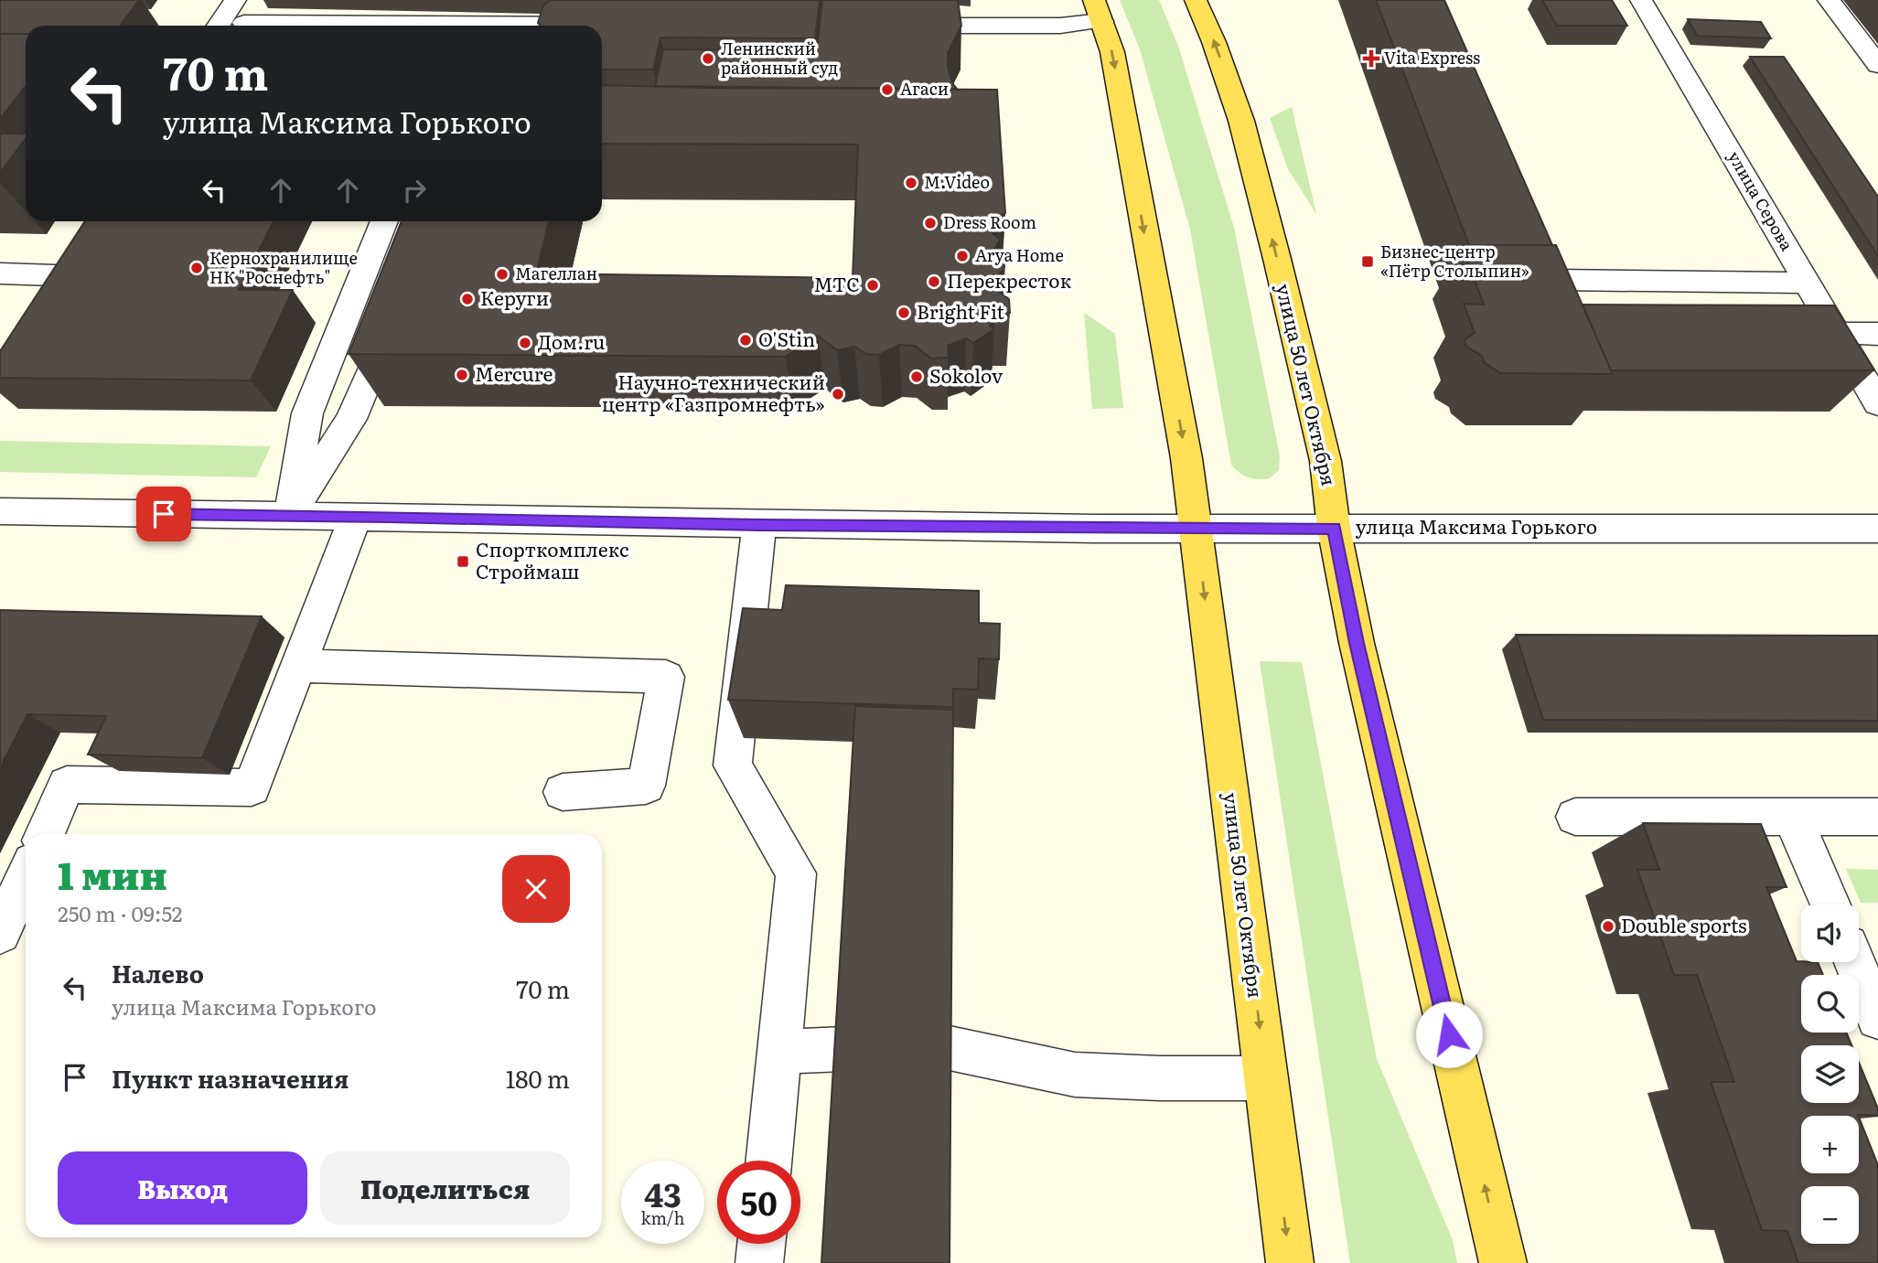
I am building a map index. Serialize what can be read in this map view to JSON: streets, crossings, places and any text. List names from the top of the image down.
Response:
{
  "streets": {
    "main road": ["улица 50 лет Октября"],
    "street": ["улица Серова", "улица Максима Горького"]
  },
  "crossings": [
    ["улица 50 лет Октября", "улица Максима Горького"]
  ],
  "places": {
    "other": [
      "Ленинский районный суд",
      "Агаси",
      "M.Video",
      "Dress Room",
      "Arya Home",
      "Кернохранилище НК \"Роснефть\"",
      "Магеллан",
      "Перекресток",
      "МТС",
      "Керуги",
      "Bright Fit",
      "O'Stin",
      "Дом.ru",
      "Mercure",
      "Sokolov",
      "Научно-технический центр «Газпромнефть»",
      "Double sports"
    ],
    "health": ["Vita Express"],
    "transit": ["Бизнес-центр «Пётр Столыпин»", "Спорткомплекс Строймаш"]
  },
  "page": {
    "turn": ["70 m", "улица Максима Горького"],
    "heading": ["1 мин", "250 m · 09:52"],
    "map_buttons": ["+", "−"],
    "list": [
      {
        "name": "Налево",
        "note": "улица Максима Горького",
        "value": "70 m"
      },
      {
        "name": "Пункт назначения",
        "value": "180 m"
      }
    ],
    "buttons": ["Выход", "Поделиться"],
    "speed": "43 km/h",
    "limit": "50"
  }
}
